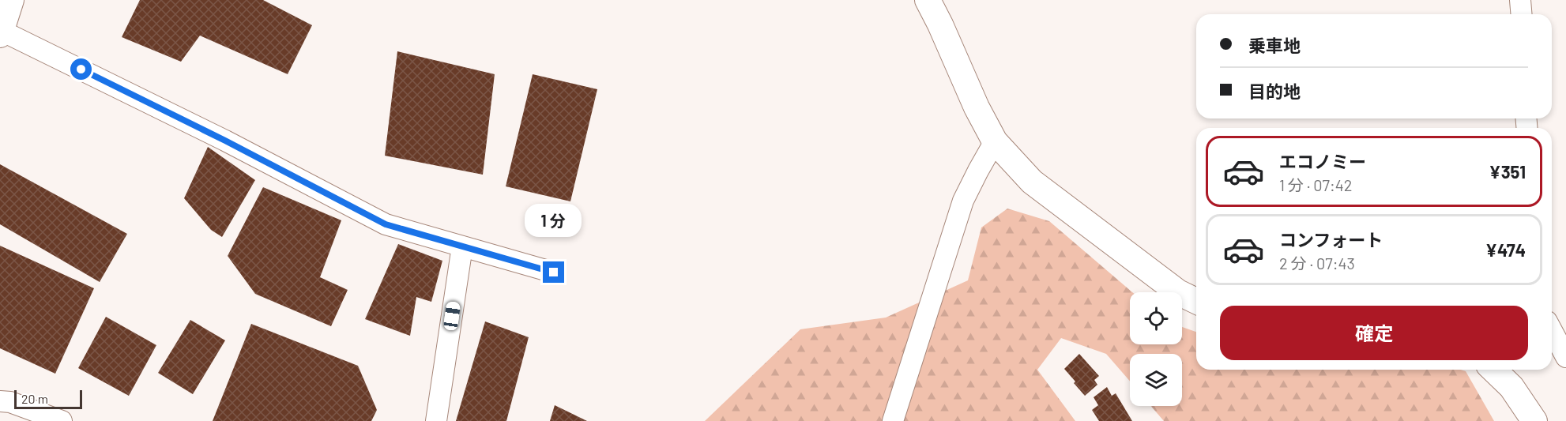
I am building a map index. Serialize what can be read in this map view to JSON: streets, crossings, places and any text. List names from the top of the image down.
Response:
{
  "scale_bar": "20 m",
  "page": {
    "banner": ["乗車地", "目的地"],
    "list": [
      {
        "name": "エコノミー",
        "note": "1 分 · 07:42",
        "value": "¥351"
      },
      {
        "name": "コンフォート",
        "note": "2 分 · 07:43",
        "value": "¥474"
      }
    ],
    "bubble": "1 分",
    "buttons": "確定",
    "scale": "20 m"
  }
}
